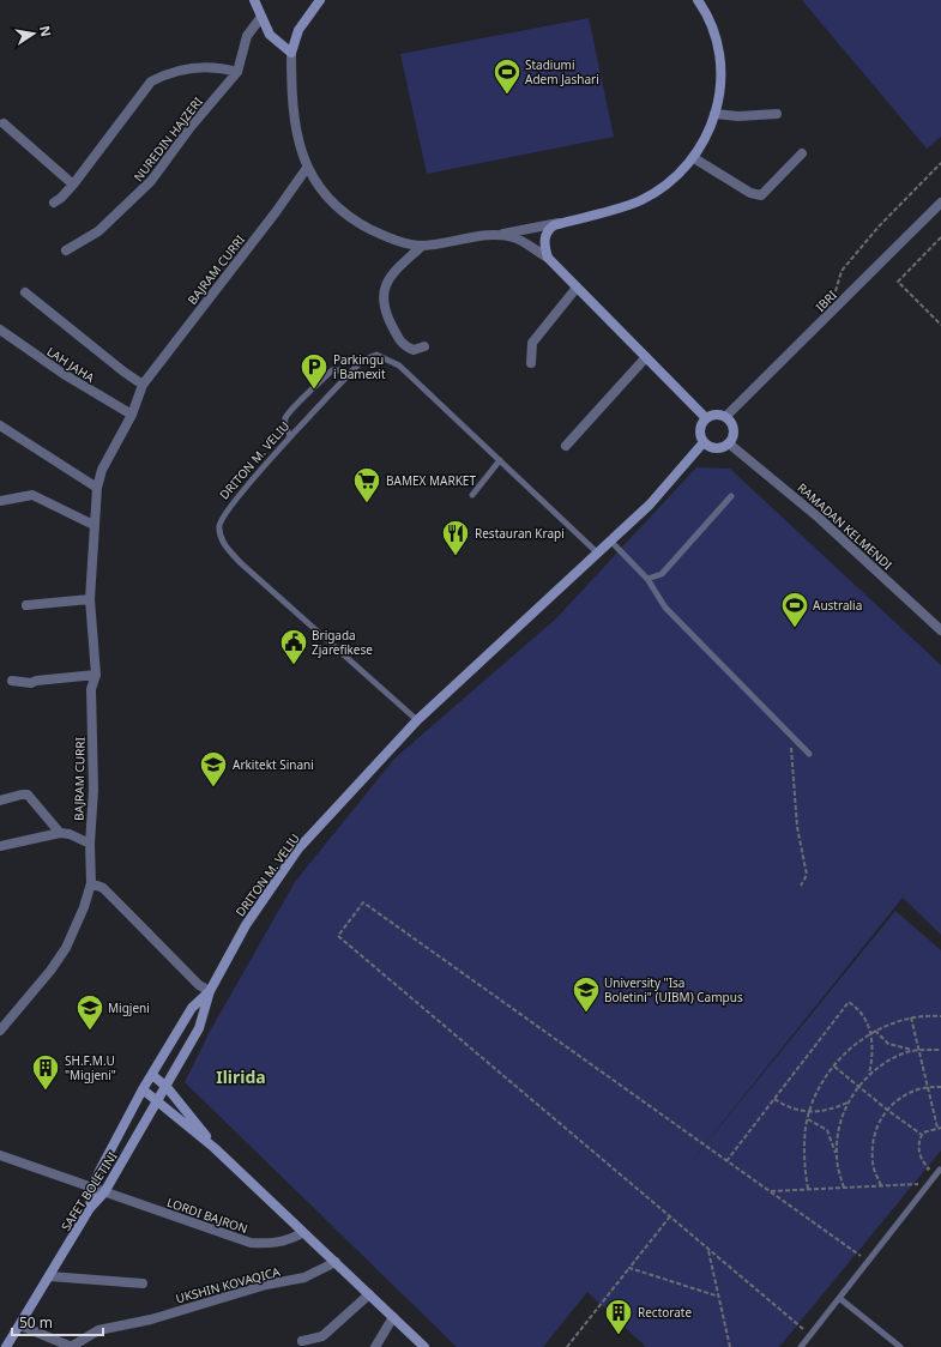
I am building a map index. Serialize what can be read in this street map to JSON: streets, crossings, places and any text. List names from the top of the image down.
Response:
{
  "streets": {
    "street": [
      "NUREDIN HAJZERI",
      "BAJRAM CURRI",
      "IBRI",
      "LAH JAHA",
      "DRITON M. VELIU",
      "RAMADAN KELMENDI",
      "SAFET BOLETINI",
      "LORDI BAJRON",
      "UKSHIN KOVAQICA"
    ]
  },
  "crossings": [
    ["BAJRAM CURRI", "LAH JAHA"],
    ["IBRI", "DRITON M. VELIU"],
    ["IBRI", "RAMADAN KELMENDI"],
    ["DRITON M. VELIU", "RAMADAN KELMENDI"],
    ["DRITON M. VELIU", "SAFET BOLETINI"],
    ["SAFET BOLETINI", "LORDI BAJRON"]
  ],
  "districts": ["Ilirida"],
  "places": {
    "sports": ["Stadiumi Adem Jashari", "Australia"],
    "parking": ["Parkingu i Bamexit"],
    "supermarket": ["BAMEX MARKET"],
    "restaurant": ["Restauran Krapi"],
    "public building": ["Brigada Zjarefikese"],
    "school or university": ["Arkitekt Sinani", "University \"Isa Boletini\" (UIBM) Campus", "Migjeni"],
    "building": ["SH.F.M.U \"Migjeni\"", "Rectorate"]
  },
  "scale_bar": "50 m",
  "north": "right"
}
